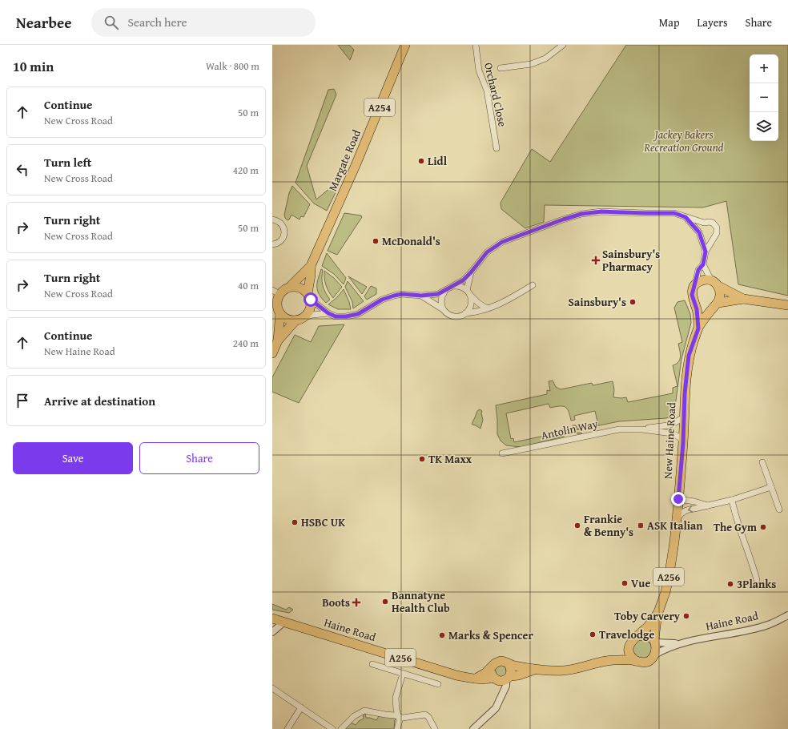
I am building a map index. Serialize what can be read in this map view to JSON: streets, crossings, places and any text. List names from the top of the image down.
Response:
{
  "streets": {
    "main road": [
      "A254",
      "Margate Road",
      "New Haine Road",
      "A256",
      "Haine Road"
    ],
    "street": ["Orchard Close", "Antolin Way"]
  },
  "crossings": [
    ["Antolin Way", "New Haine Road"],
    ["New Haine Road", "Haine Road"]
  ],
  "parks": ["Jackey Bakers Recreation Ground"],
  "places": {
    "other": [
      "Lidl",
      "McDonald's",
      "Sainsbury's",
      "TK Maxx",
      "HSBC UK",
      "Frankie & Benny's",
      "ASK Italian",
      "The Gym",
      "Vue",
      "3Planks",
      "Bannatyne Health Club",
      "Toby Carvery",
      "Travelodge",
      "Marks & Spencer"
    ],
    "health": ["Sainsbury's Pharmacy", "Boots"]
  },
  "page": {
    "header": "Nearbee",
    "search": "Search here",
    "nav": ["Map", "Layers", "Share"],
    "heading": ["10 min", "Walk · 800 m"],
    "map_buttons": ["+", "−"],
    "list": [
      ["Continue", "New Cross Road", "50 m"],
      ["Turn left", "New Cross Road", "420 m"],
      ["Turn right", "New Cross Road", "50 m"],
      ["Turn right", "New Cross Road", "40 m"],
      ["Continue", "New Haine Road", "240 m"],
      "Arrive at destination"
    ],
    "buttons": ["Save", "Share"]
  }
}
